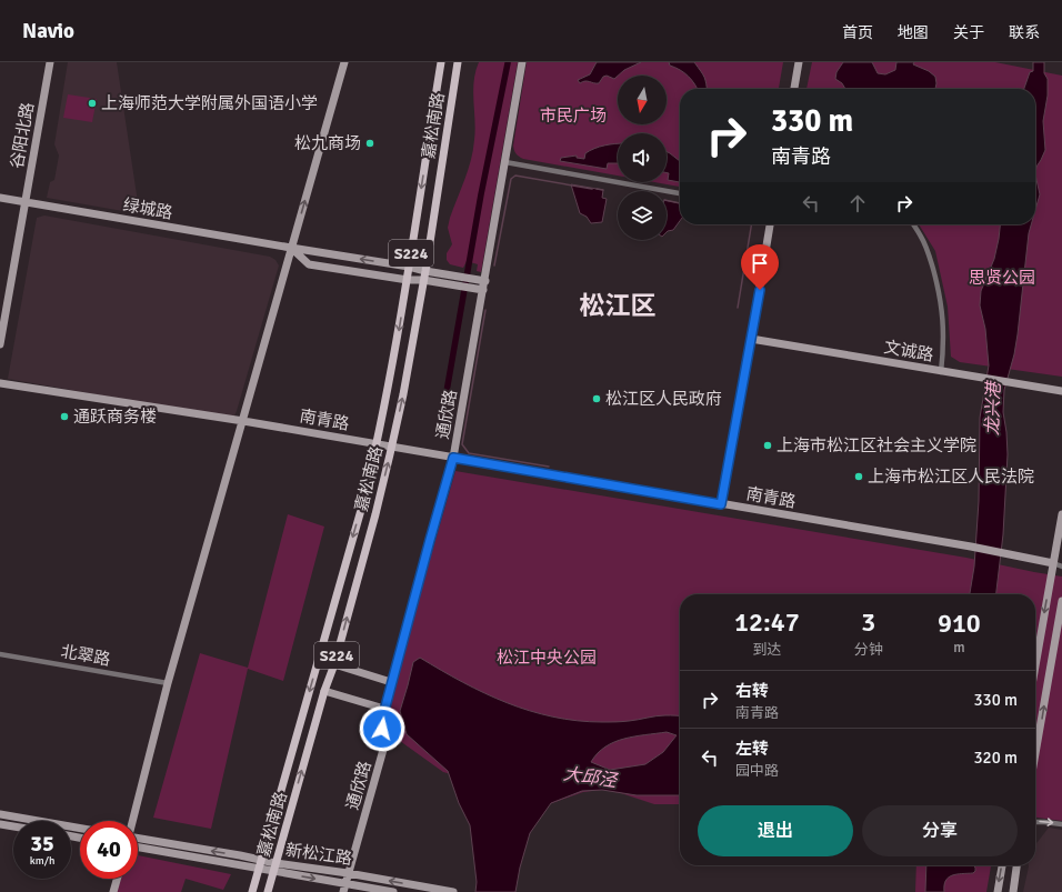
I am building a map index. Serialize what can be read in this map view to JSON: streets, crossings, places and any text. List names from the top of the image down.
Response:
{
  "streets": {
    "main road": ["嘉松南路", "S224"],
    "street": [
      "谷阳北路",
      "绿城路",
      "文诚路",
      "通欣路",
      "南青路",
      "北翠路",
      "新松江路"
    ]
  },
  "crossings": [
    ["嘉松南路", "绿城路"],
    ["嘉松南路", "南青路"],
    ["嘉松南路", "新松江路"],
    ["谷阳北路", "绿城路"],
    ["绿城路", "通欣路"],
    ["通欣路", "南青路"],
    ["通欣路", "新松江路"]
  ],
  "districts": ["松江区"],
  "water": ["龙兴港", "大邱泾"],
  "parks": ["市民广场", "思贤公园", "松江中央公园"],
  "places": [
    "上海师范大学附属外国语小学",
    "松九商场",
    "松江区人民政府",
    "通跃商务楼",
    "上海市松江区社会主义学院",
    "上海市松江区人民法院"
  ],
  "north": "bottom",
  "page": {
    "header": "Navio",
    "nav": [
      "首页",
      "地图",
      "关于",
      "联系"
    ],
    "turn": ["330 m", "南青路"],
    "eta": [
      "12:47",
      "到达",
      "3",
      "分钟",
      "910",
      "m"
    ],
    "list": [
      {
        "name": "右转",
        "note": "南青路",
        "value": "330 m"
      },
      {
        "name": "左转",
        "note": "园中路",
        "value": "320 m"
      }
    ],
    "buttons": ["退出", "分享"],
    "speed": "35 km/h",
    "limit": "40"
  }
}
